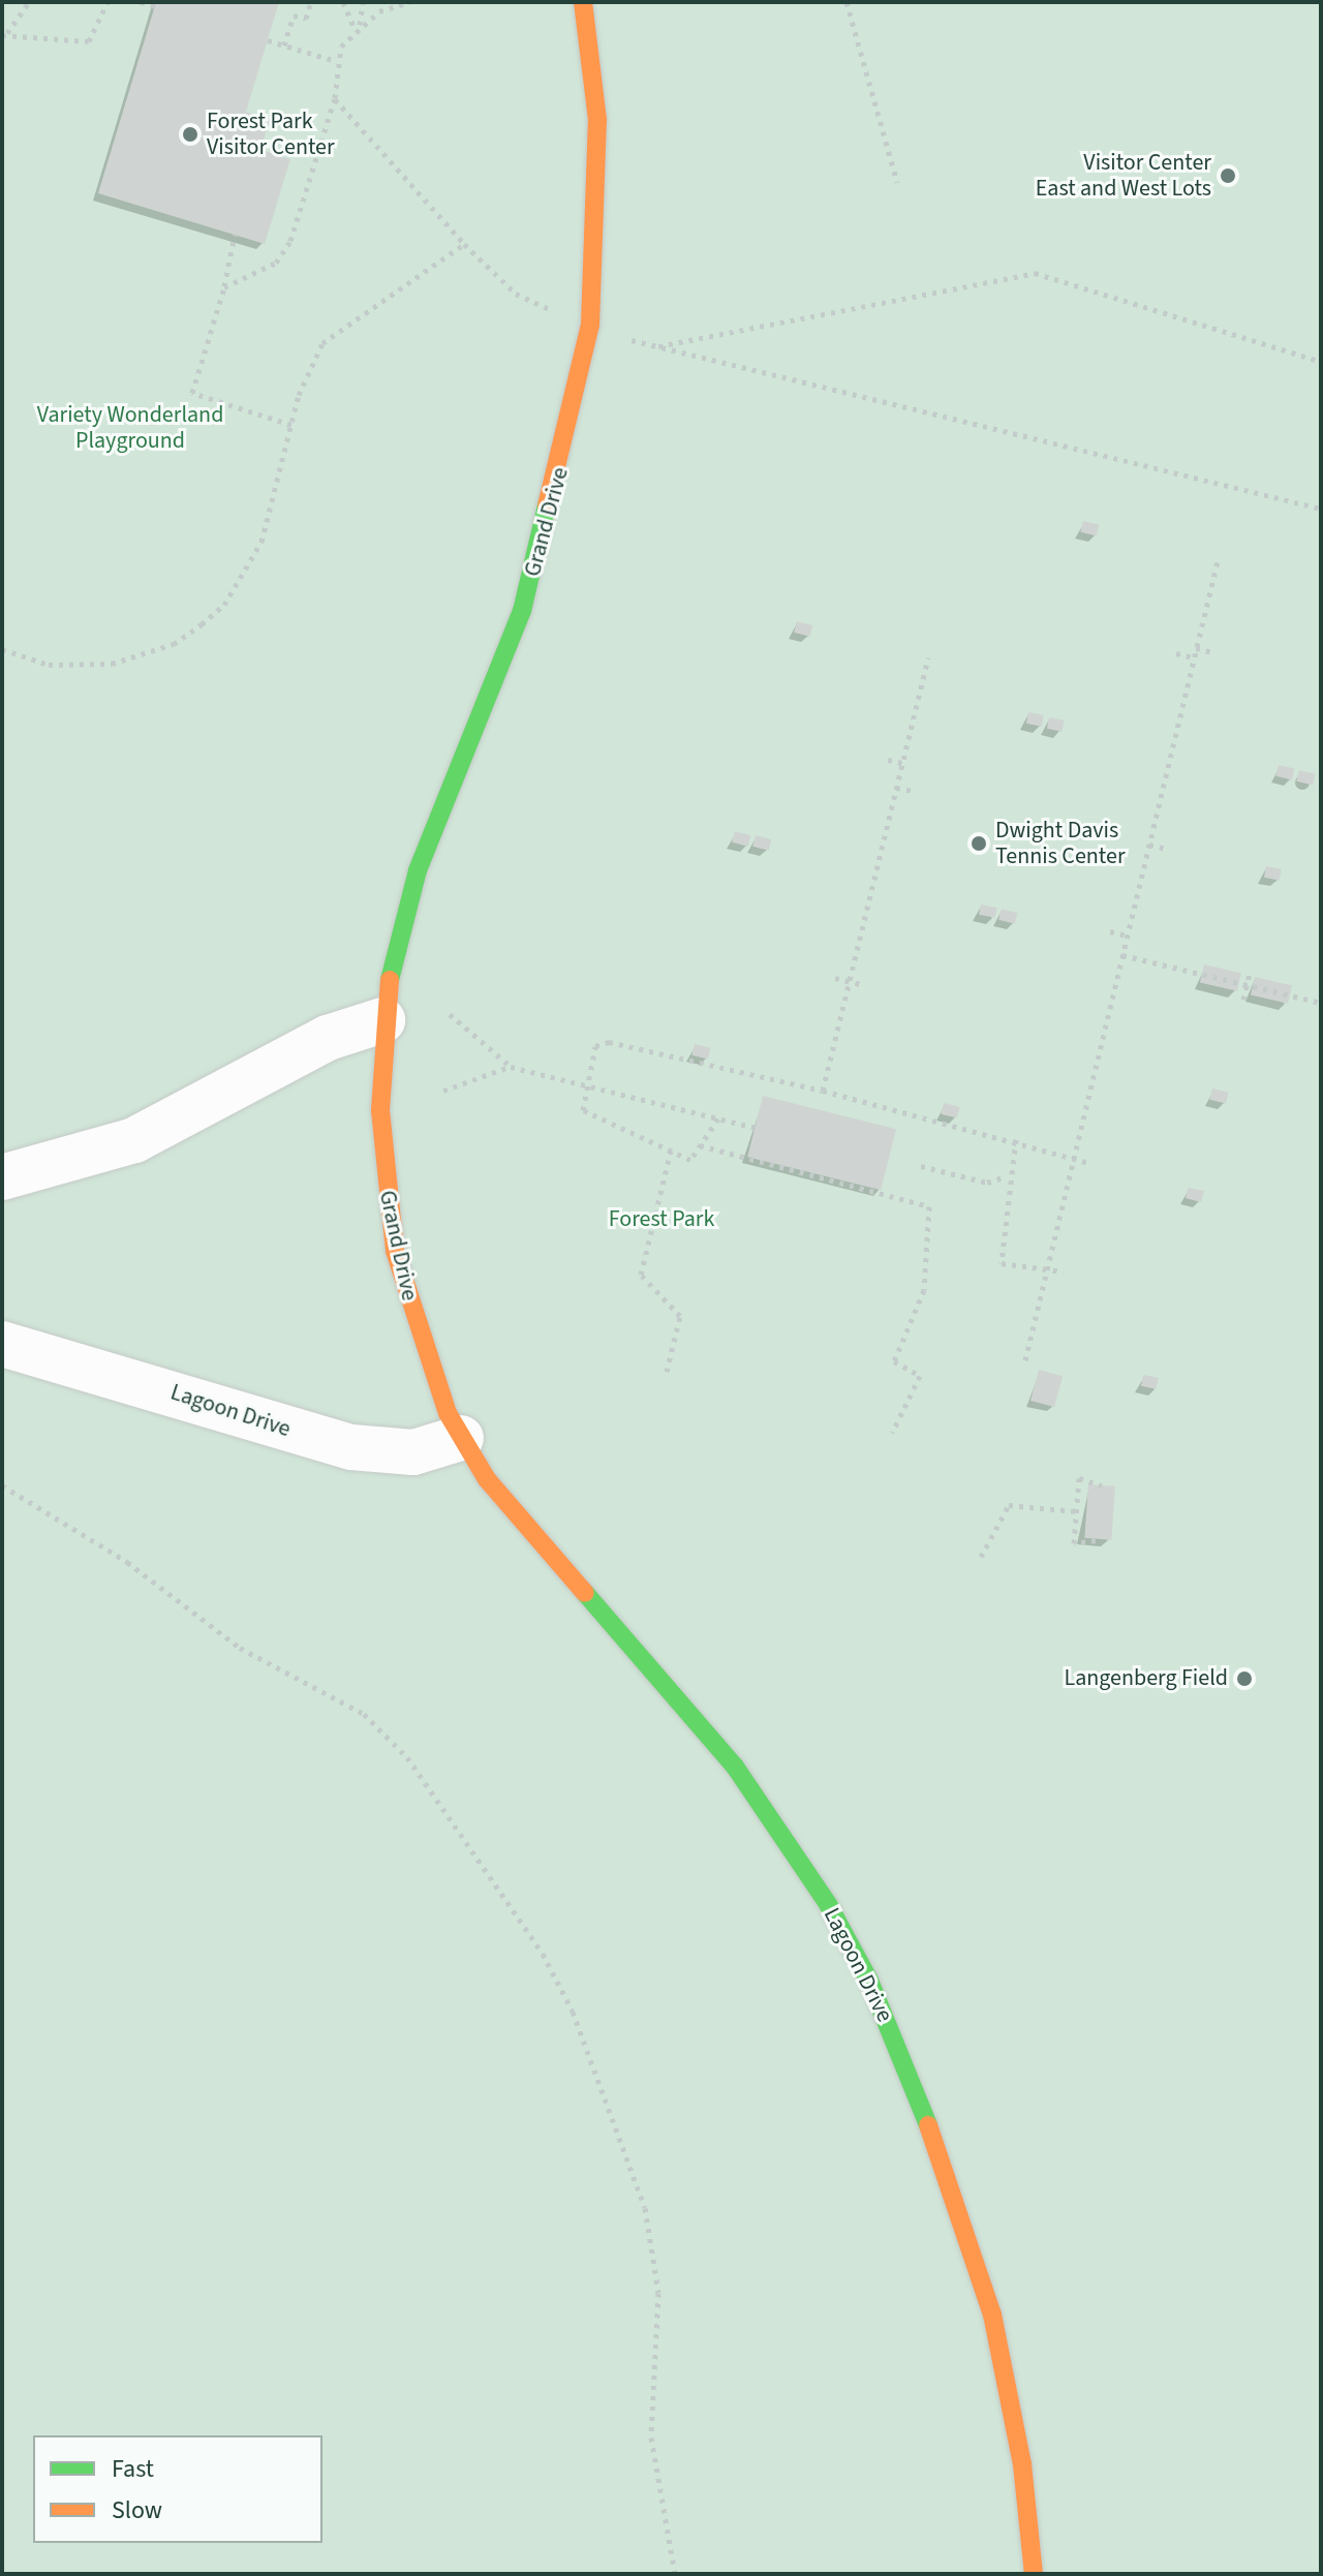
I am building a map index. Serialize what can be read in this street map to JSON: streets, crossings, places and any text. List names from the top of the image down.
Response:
{
  "streets": {
    "street": ["Grand Drive", "Lagoon Drive"]
  },
  "crossings": [
    ["Grand Drive", "Lagoon Drive"]
  ],
  "parks": ["Variety Wonderland Playground", "Forest Park"],
  "places": [
    "Forest Park Visitor Center",
    "Visitor Center East and West Lots",
    "Dwight Davis Tennis Center",
    "Langenberg Field"
  ],
  "legend": ["Fast", "Slow"]
}
